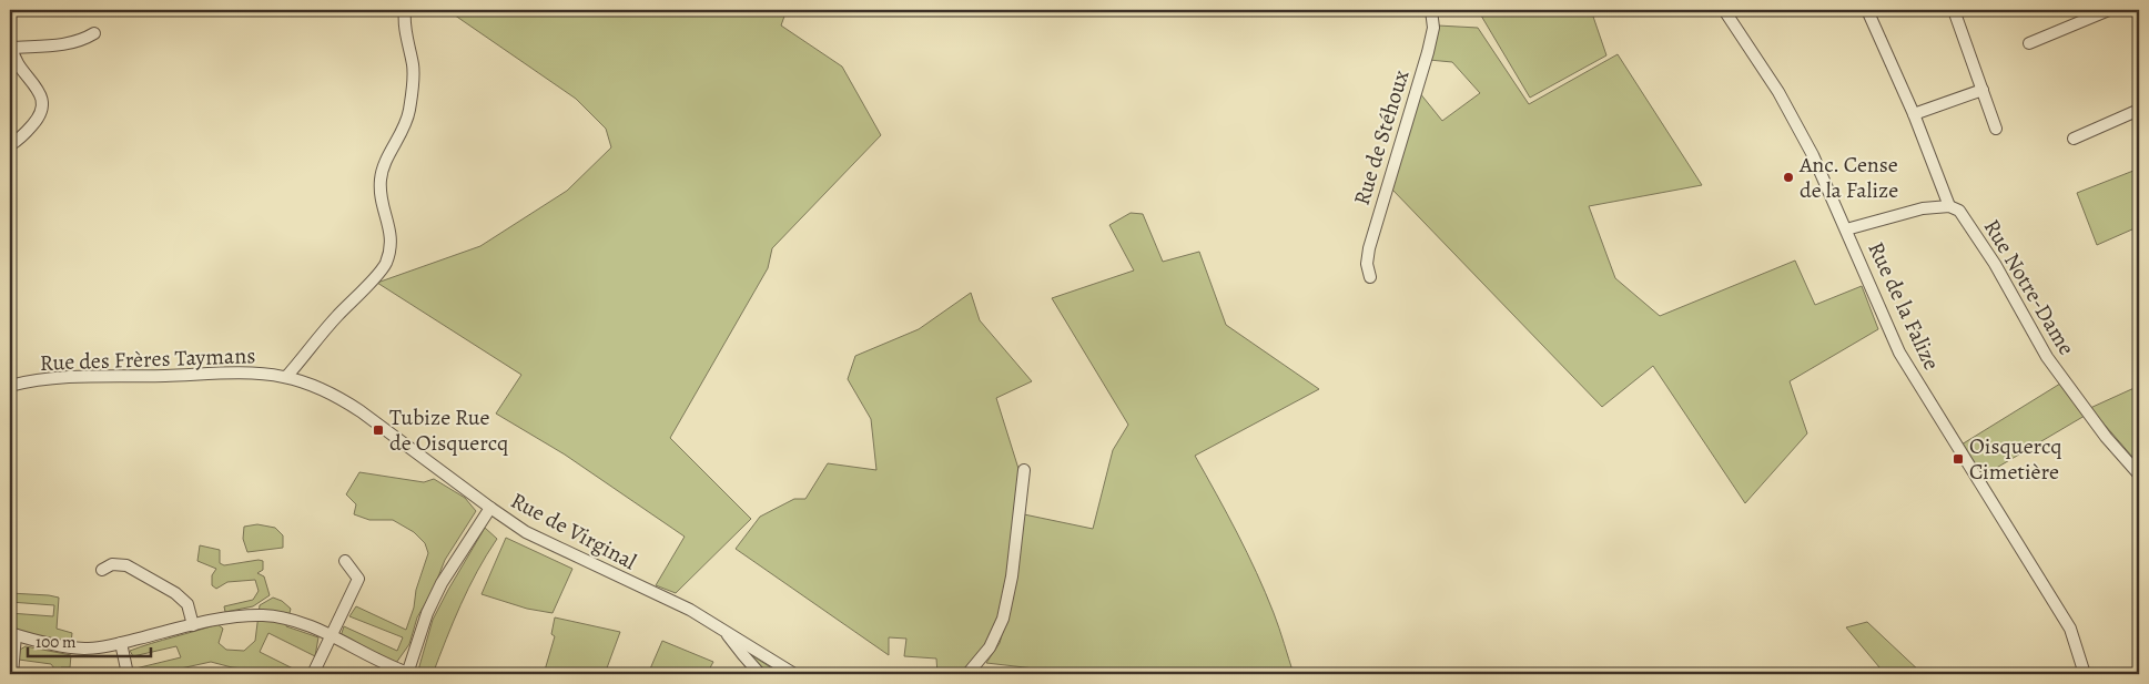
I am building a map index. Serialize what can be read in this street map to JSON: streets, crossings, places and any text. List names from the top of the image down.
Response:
{
  "streets": {
    "street": [
      "Rue de Stéhoux",
      "Rue Notre-Dame",
      "Rue de la Falize",
      "Rue des Frères Taymans",
      "Rue de Virginal"
    ]
  },
  "crossings": [
    ["Rue des Frères Taymans", "Rue de Virginal"]
  ],
  "places": {
    "other": ["Anc. Cense de la Falize"],
    "transit": ["Tubize Rue de Oisquercq", "Oisquercq Cimetière"]
  },
  "scale_bar": "100 m"
}
